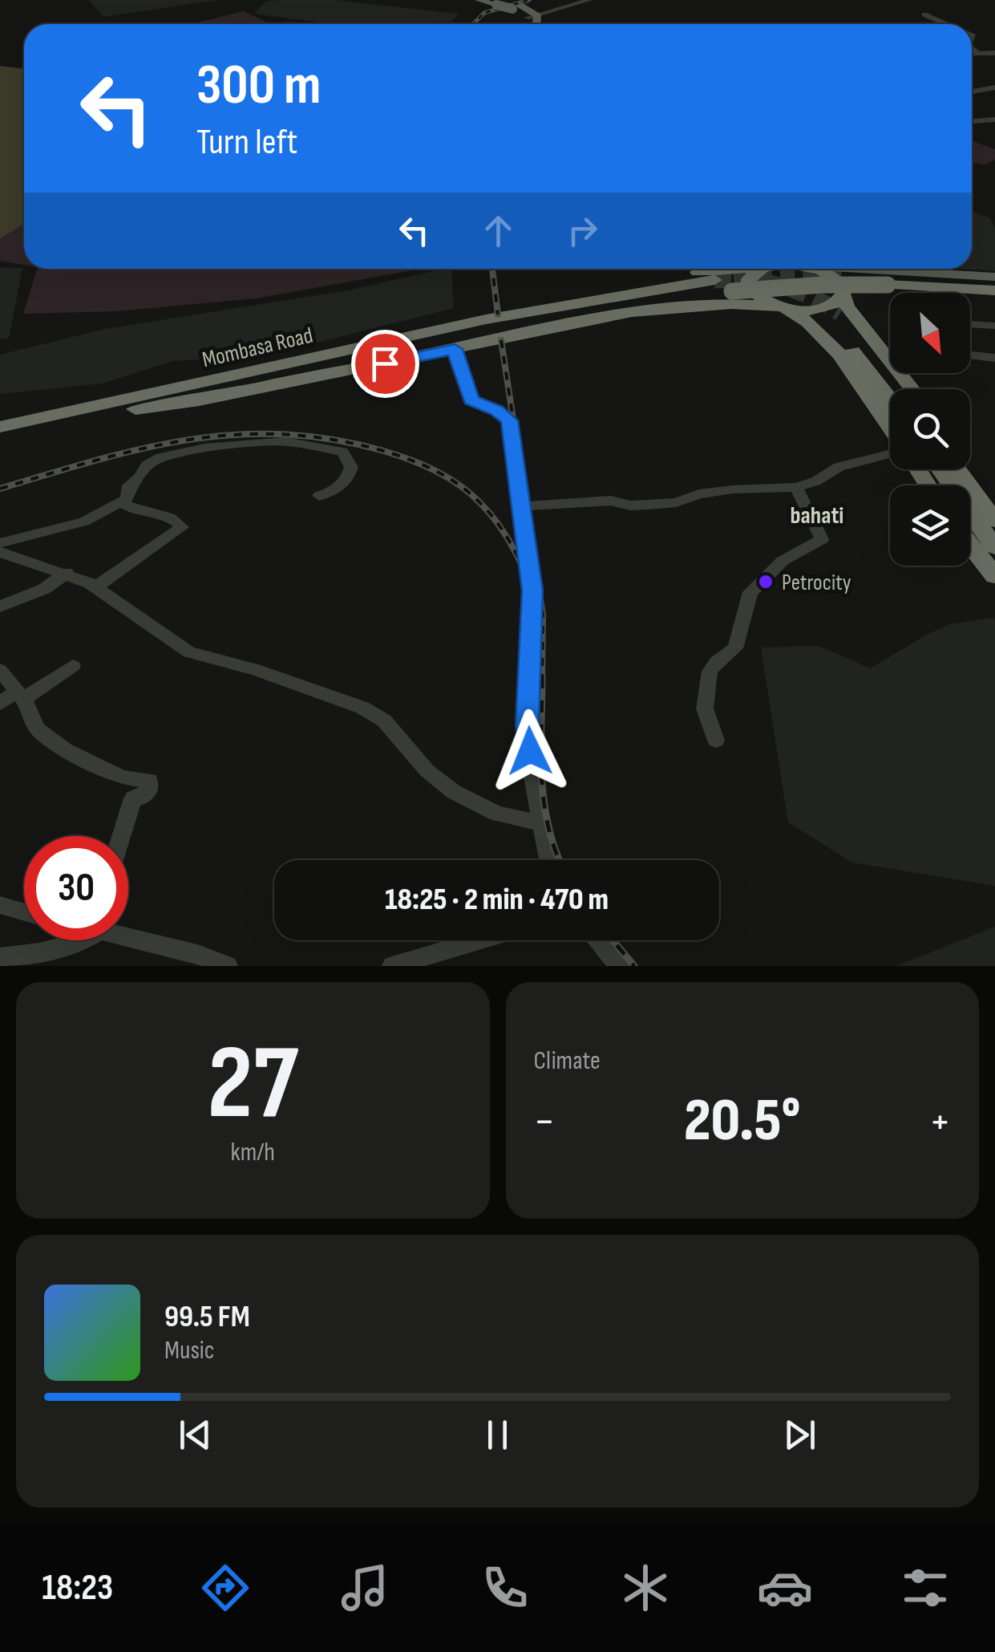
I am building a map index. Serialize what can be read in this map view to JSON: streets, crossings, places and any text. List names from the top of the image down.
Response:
{
  "streets": {
    "highway": ["Mombasa Road"]
  },
  "districts": ["bahati"],
  "places": ["Petrocity"],
  "north": "bottom right",
  "page": {
    "turn": ["300 m", "Turn left"],
    "limit": "30",
    "trip": "18:25 · 2 min · 470 m",
    "tile": [
      ["27", "km/h"],
      "Climate"
    ],
    "heat": ["−", "20.5°", "+"],
    "song": ["99.5 FM", "Music"],
    "tabs": "18:23"
  }
}
